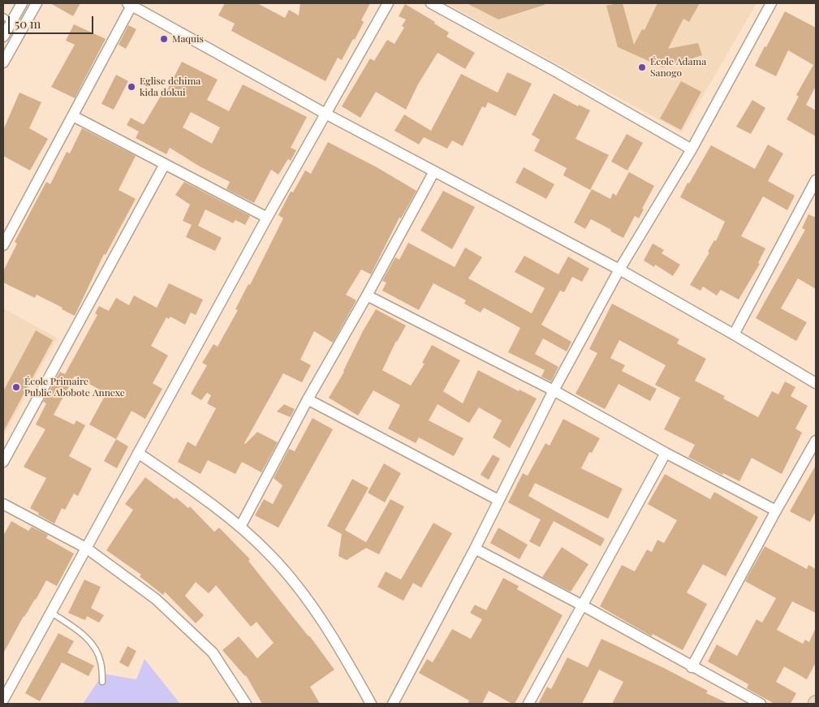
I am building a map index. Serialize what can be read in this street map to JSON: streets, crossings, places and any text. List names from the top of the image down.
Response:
{
  "places": [
    "Maquis",
    "École Adama Sanogo",
    "Eglise dehima kida dokui",
    "École Primaire Public Abobote Annexe"
  ],
  "scale_bar": "50 m"
}
